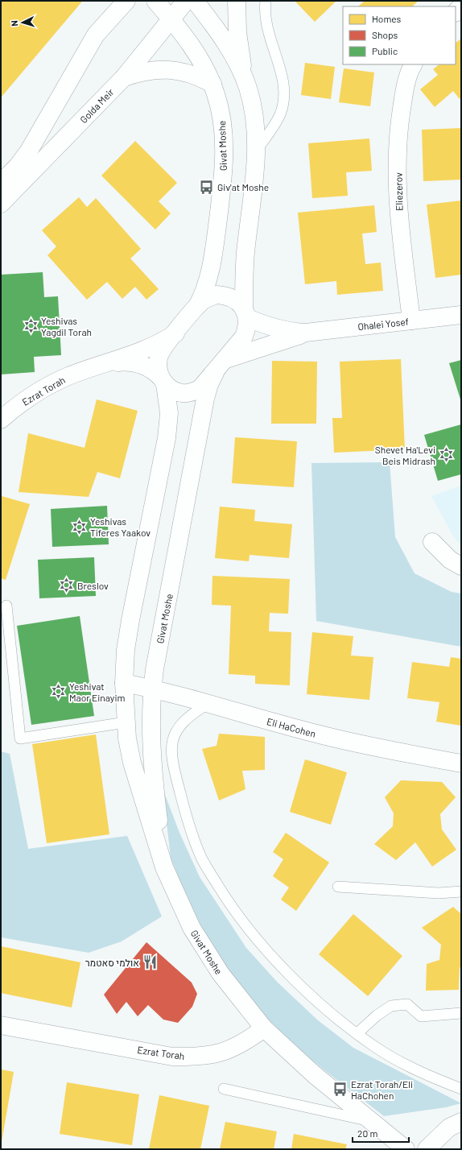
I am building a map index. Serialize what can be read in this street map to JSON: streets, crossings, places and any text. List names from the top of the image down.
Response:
{
  "streets": {
    "street": [
      "Golda Meir",
      "Givat Moshe",
      "Eliezerov",
      "Ohalei Yosef",
      "Ezrat Torah",
      "Eli HaCohen"
    ]
  },
  "crossings": [
    ["Golda Meir", "Givat Moshe"],
    ["Givat Moshe", "Ezrat Torah"],
    ["Givat Moshe", "Eli HaCohen"],
    ["Eliezerov", "Ohalei Yosef"]
  ],
  "places": {
    "bus stop": ["Giv'at Moshe", "Ezrat Torah/Eli HaChohen"],
    "synagogue": [
      "Yeshivas Yagdil Torah",
      "Shevet Ha'Levi Beis Midrash",
      "Yeshivas Tiferes Yaakov",
      "Breslov",
      "Yeshivat Maor Einayim"
    ],
    "restaurant": ["אולמי סאטמר"]
  },
  "legend": ["Homes", "Shops", "Public"],
  "scale_bar": "20 m",
  "north": "left"
}
